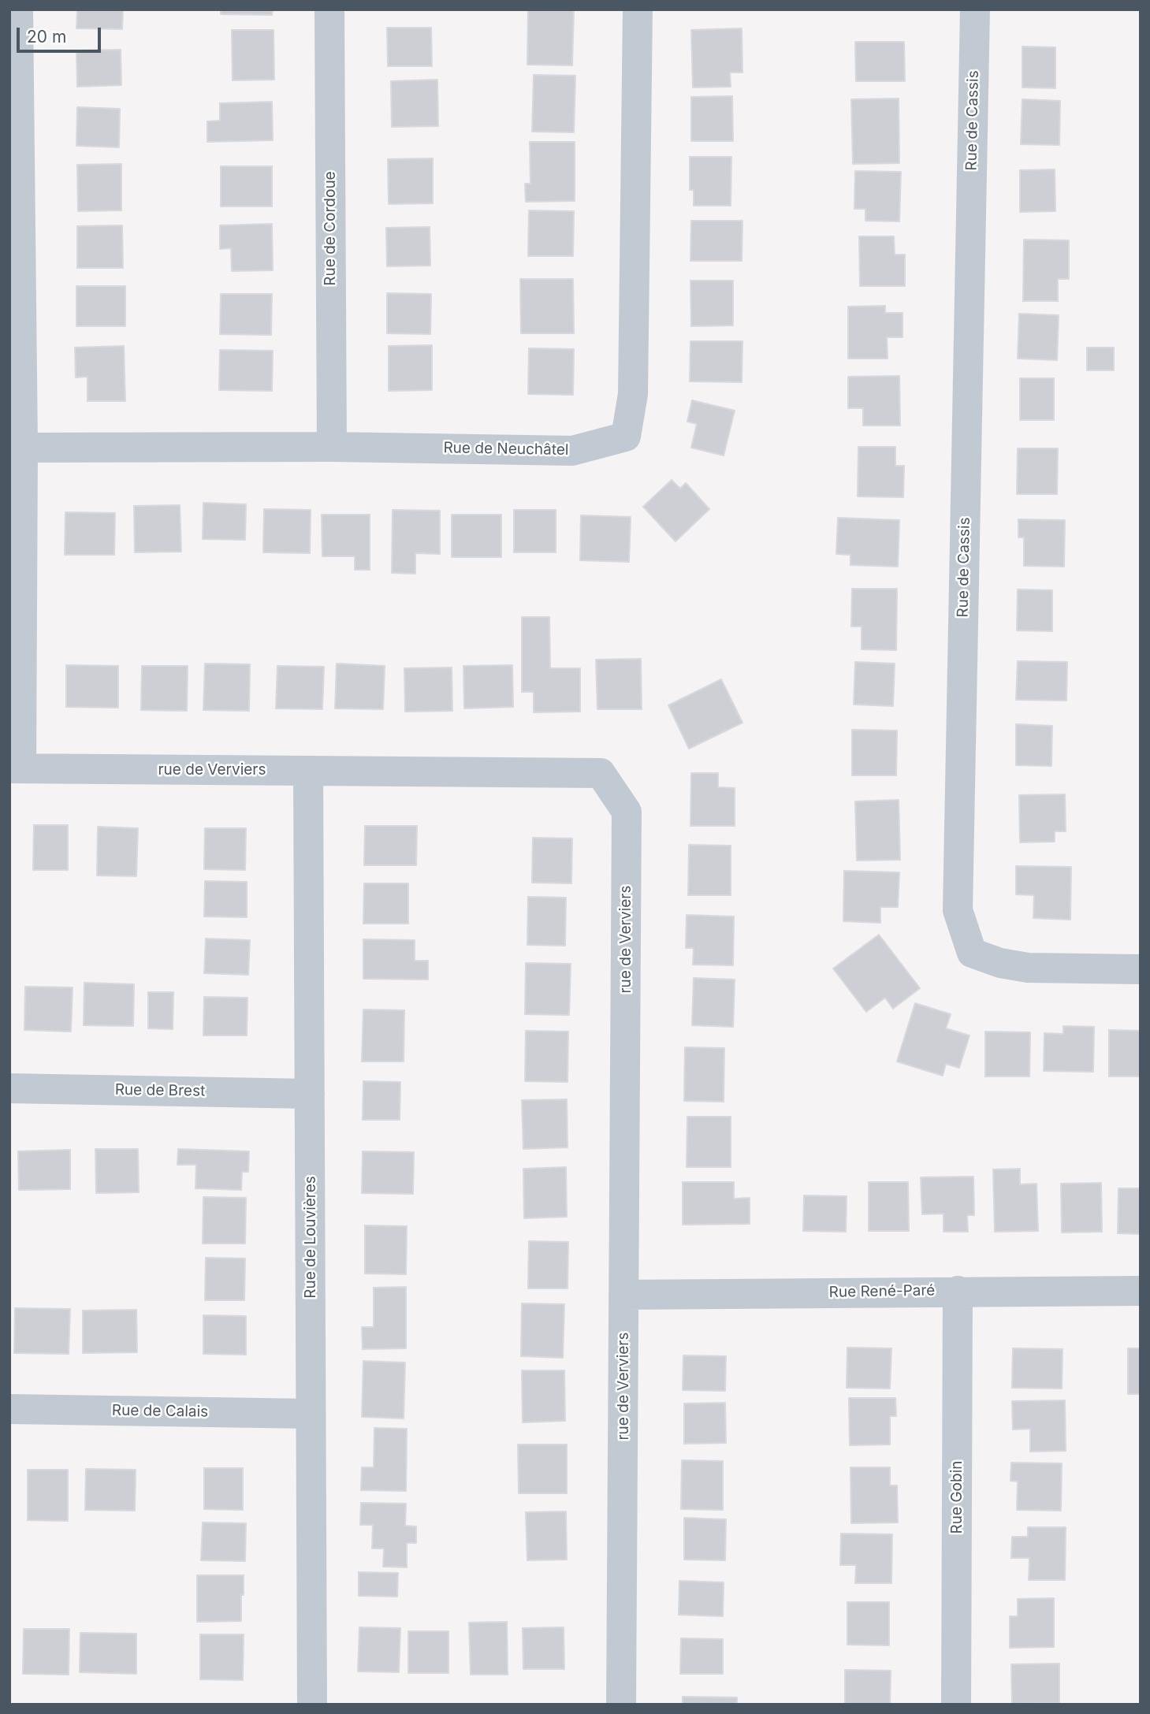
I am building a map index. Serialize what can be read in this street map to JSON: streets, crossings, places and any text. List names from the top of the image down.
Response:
{
  "streets": {
    "street": [
      "Rue de Cassis",
      "Rue de Cordoue",
      "Rue de Neuchâtel",
      "rue de Verviers",
      "Rue de Brest",
      "Rue de Louvières",
      "Rue René-Paré",
      "Rue de Calais",
      "Rue Gobin"
    ]
  },
  "crossings": [
    ["Rue de Cordoue", "Rue de Neuchâtel"],
    ["rue de Verviers", "Rue de Louvières"],
    ["rue de Verviers", "Rue René-Paré"],
    ["Rue de Brest", "Rue de Louvières"],
    ["Rue de Louvières", "Rue de Calais"],
    ["Rue René-Paré", "Rue Gobin"]
  ],
  "scale_bar": "20 m"
}
